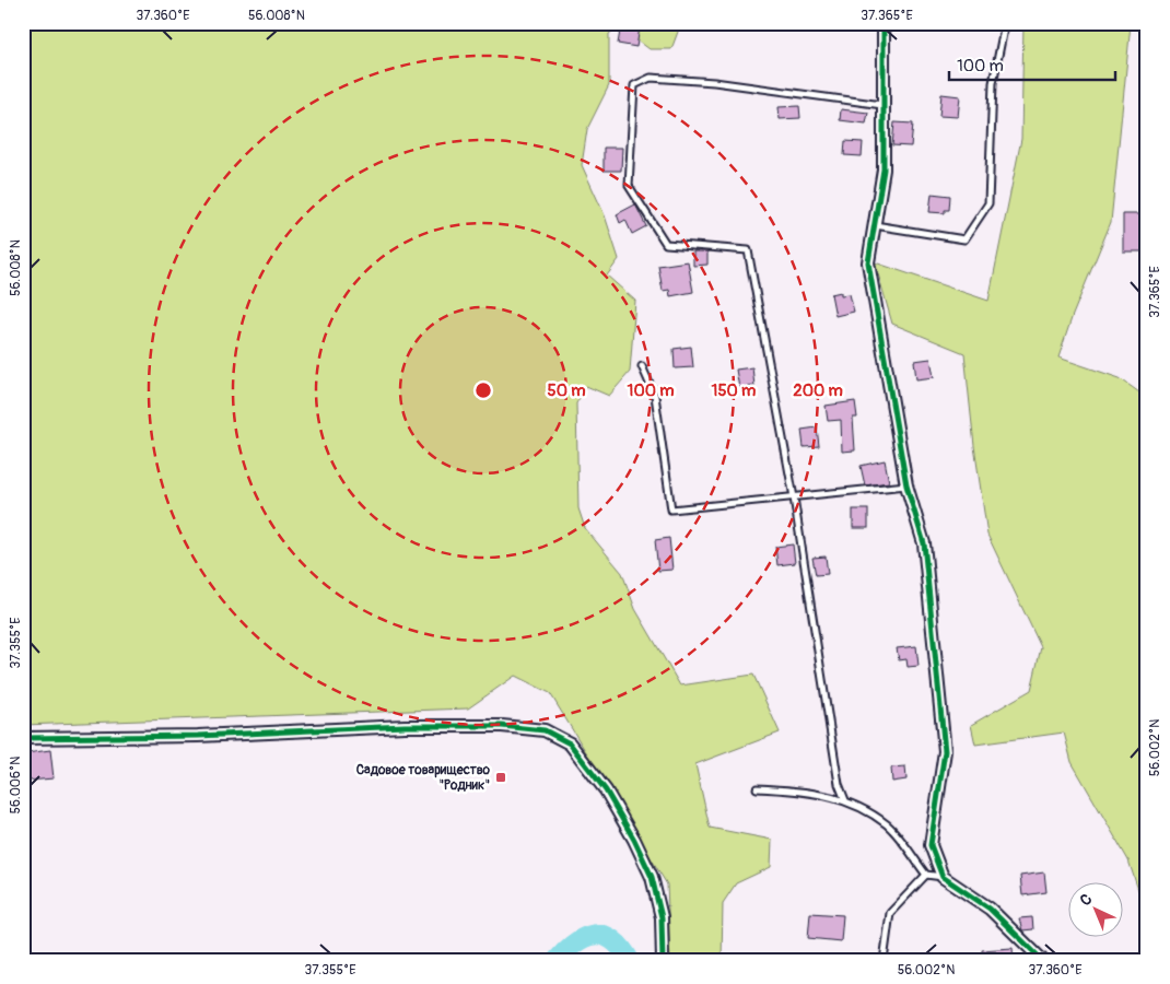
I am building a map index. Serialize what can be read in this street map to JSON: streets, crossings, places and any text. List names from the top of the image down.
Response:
{
  "places": {
    "transit": ["Садовое товарищество \"Родник\""]
  },
  "scale_bar": "100 m",
  "north": "top left",
  "coordinates": [
    "37.360°E",
    "56.008°N",
    "37.365°E",
    "37.355°E",
    "56.002°N",
    "56.006°N"
  ],
  "rings": [
    "50 m",
    "100 m",
    "150 m",
    "200 m"
  ]
}
